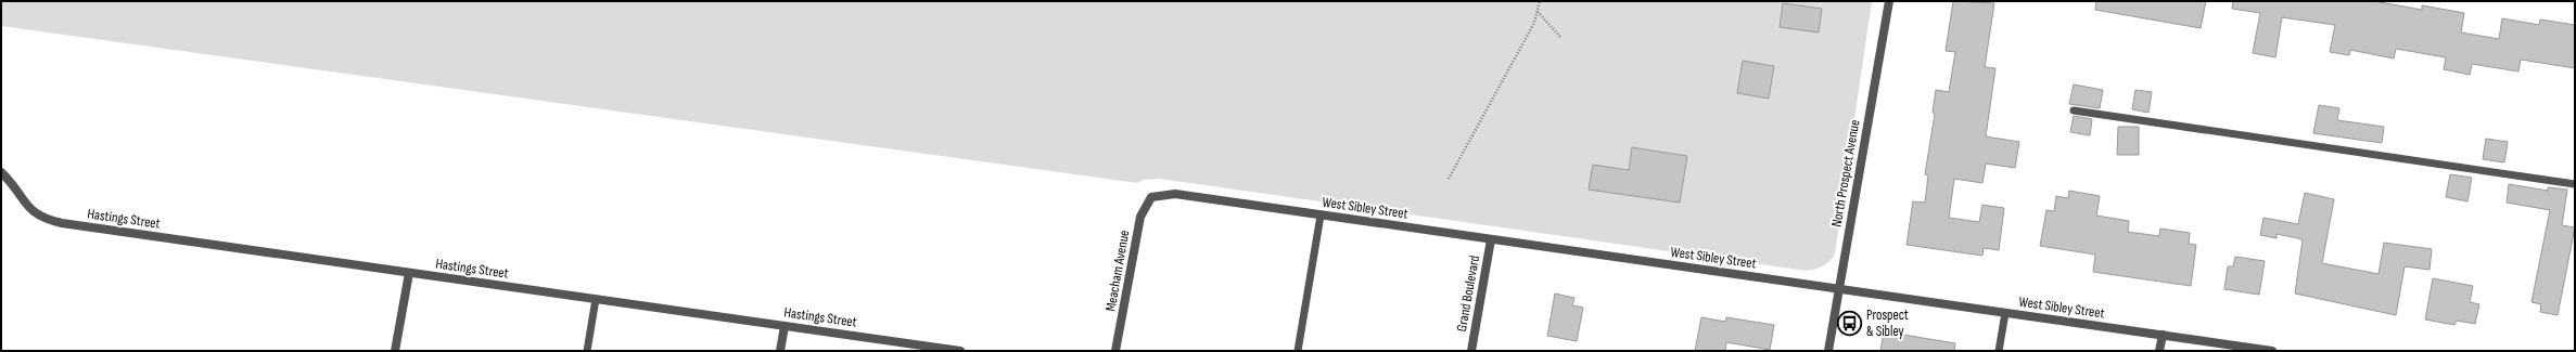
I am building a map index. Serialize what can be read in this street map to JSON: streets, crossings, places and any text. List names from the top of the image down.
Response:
{
  "streets": {
    "street": [
      "North Prospect Avenue",
      "West Sibley Street",
      "Hastings Street",
      "Meacham Avenue",
      "Grand Boulevard"
    ]
  },
  "crossings": [
    ["North Prospect Avenue", "West Sibley Street"],
    ["West Sibley Street", "Meacham Avenue"],
    ["West Sibley Street", "Grand Boulevard"]
  ],
  "places": {
    "bus stop": ["Prospect & Sibley"]
  }
}
